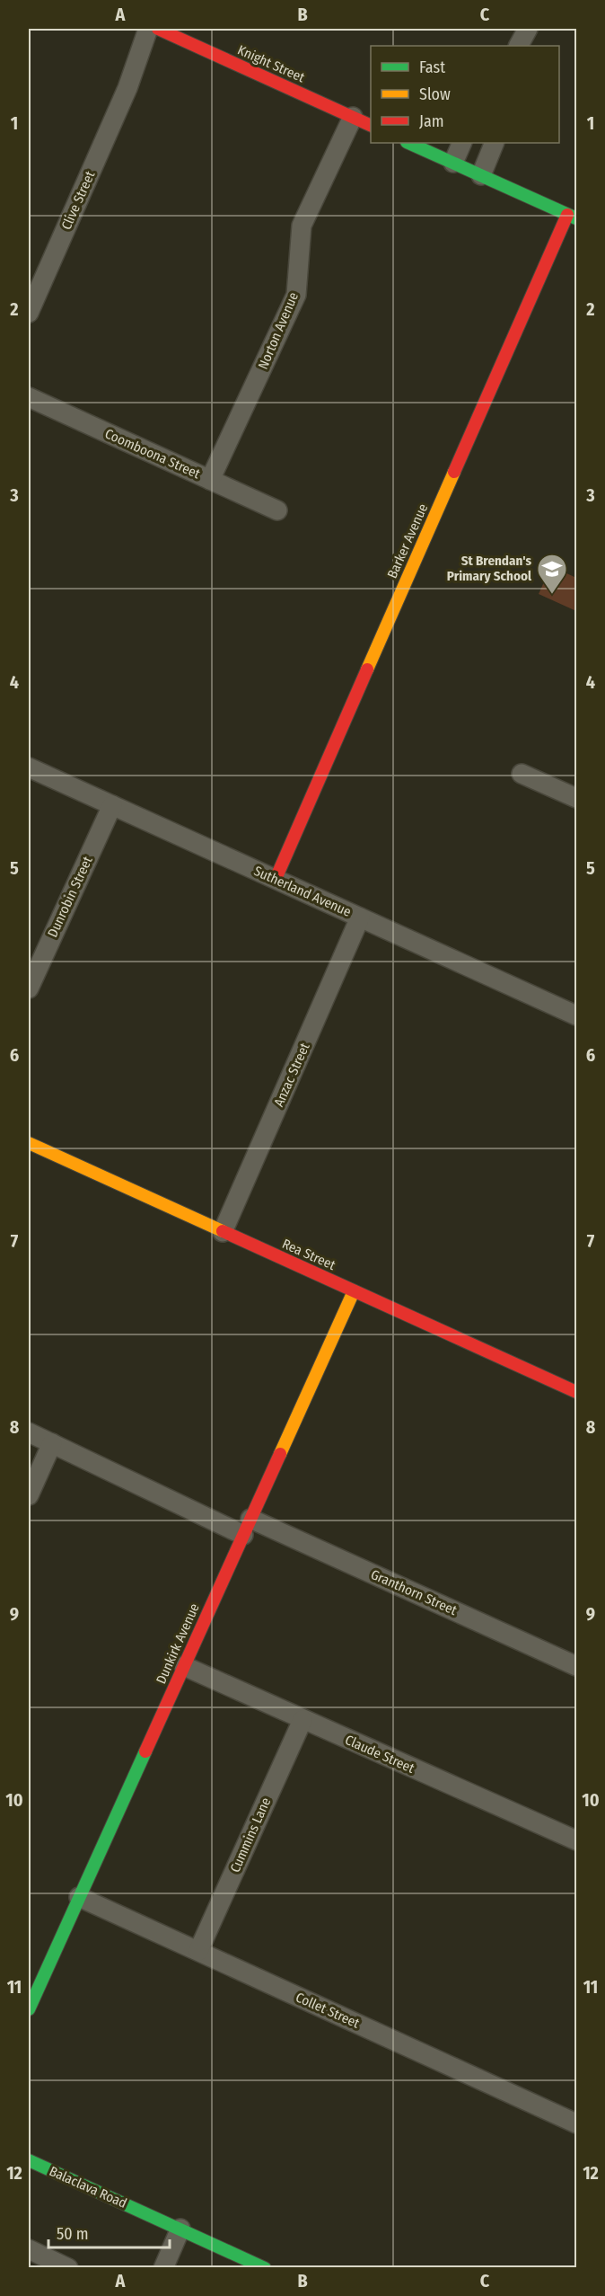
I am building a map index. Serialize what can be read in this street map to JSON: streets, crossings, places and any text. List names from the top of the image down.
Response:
{
  "streets": {
    "street": [
      "Knight Street",
      "Clive Street",
      "Norton Avenue",
      "Coomboona Street",
      "Barker Avenue",
      "Sutherland Avenue",
      "Dunrobin Street",
      "Anzac Street",
      "Rea Street",
      "Granthorn Street",
      "Dunkirk Avenue",
      "Claude Street",
      "Cummins Lane",
      "Collet Street",
      "Balaclava Road"
    ]
  },
  "crossings": [
    ["Knight Street", "Clive Street"],
    ["Knight Street", "Norton Avenue"],
    ["Norton Avenue", "Coomboona Street"],
    ["Barker Avenue", "Sutherland Avenue"],
    ["Sutherland Avenue", "Dunrobin Street"],
    ["Sutherland Avenue", "Anzac Street"],
    ["Anzac Street", "Rea Street"],
    ["Rea Street", "Dunkirk Avenue"],
    ["Granthorn Street", "Dunkirk Avenue"],
    ["Dunkirk Avenue", "Claude Street"],
    ["Dunkirk Avenue", "Collet Street"],
    ["Claude Street", "Cummins Lane"],
    ["Cummins Lane", "Collet Street"]
  ],
  "places": {
    "school or university": ["St Brendan's Primary School"]
  },
  "legend": ["Fast", "Slow", "Jam"],
  "scale_bar": "50 m",
  "grid": {
    "columns": ["A", "B", "C"],
    "rows": [
      "1",
      "2",
      "3",
      "4",
      "5",
      "6",
      "7",
      "8",
      "9",
      "10",
      "11",
      "12"
    ]
  }
}
